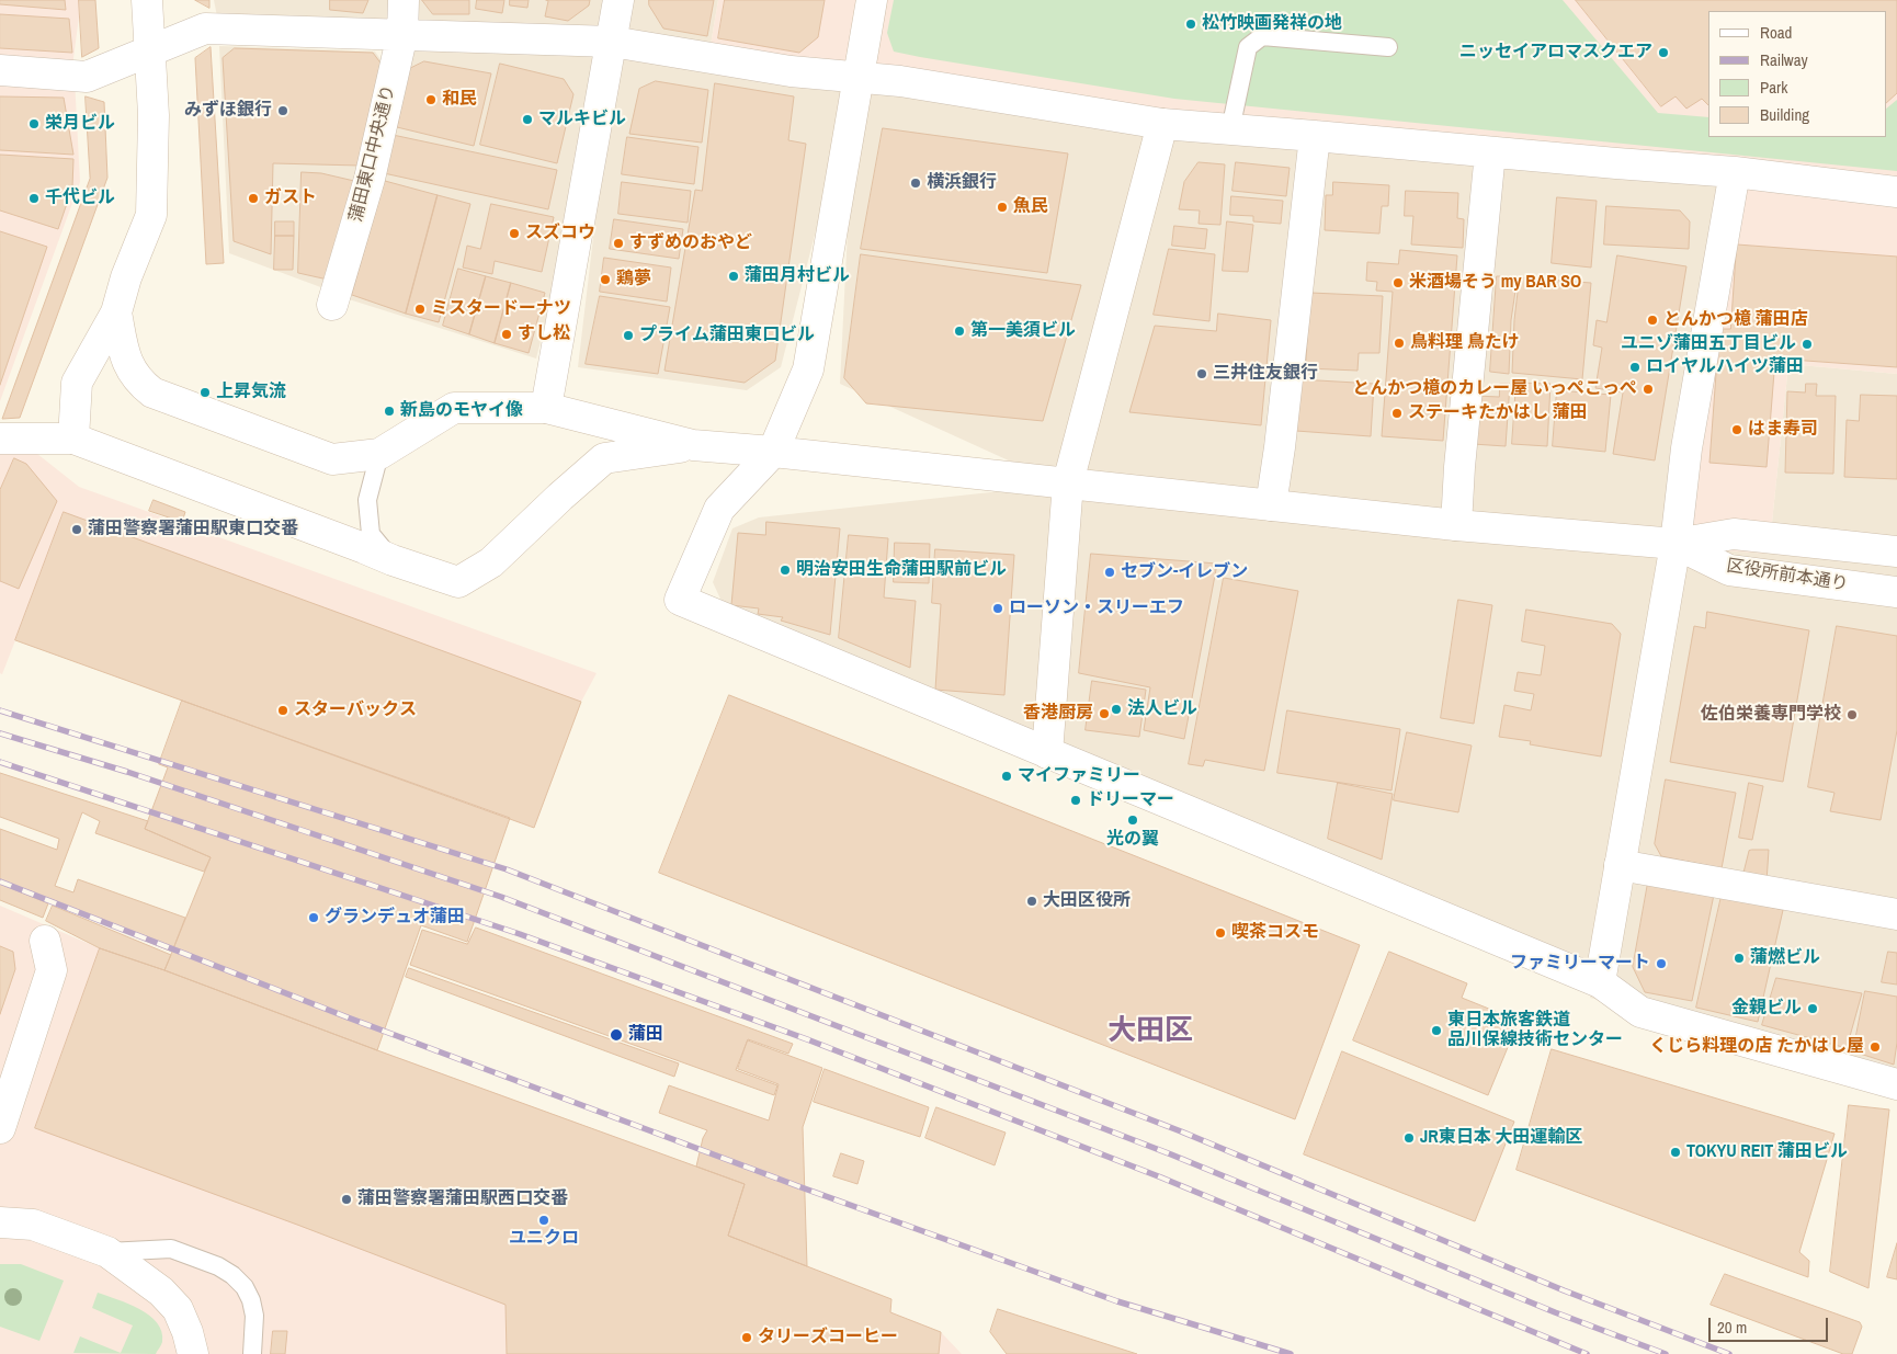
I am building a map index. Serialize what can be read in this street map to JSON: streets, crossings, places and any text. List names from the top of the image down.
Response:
{
  "streets": {
    "street": ["蒲田東口中央通り", "区役所前本通り"]
  },
  "districts": ["大田区"],
  "places": [
    "松竹映画発祥の地",
    "ニッセイアロマスクエア",
    "和民",
    "みずほ銀行",
    "マルキビル",
    "栄月ビル",
    "横浜銀行",
    "千代ビル",
    "ガスト",
    "魚民",
    "スズコウ",
    "すずめのおやど",
    "蒲田月村ビル",
    "鶏夢",
    "米酒場そう my BAR SO",
    "ミスタードーナツ",
    "とんかつ檍 蒲田店",
    "第一美須ビル",
    "すし松",
    "プライム蒲田東口ビル",
    "鳥料理 鳥たけ",
    "ユニゾ蒲田五丁目ビル",
    "ロイヤルハイツ蒲田",
    "三井住友銀行",
    "とんかつ檍のカレー屋 いっぺこっぺ",
    "上昇気流",
    "新島のモヤイ像",
    "ステーキたかはし 蒲田",
    "はま寿司",
    "蒲田警察署蒲田駅東口交番",
    "明治安田生命蒲田駅前ビル",
    "セブン-イレブン",
    "ローソン・スリーエフ",
    "法人ビル",
    "スターバックス",
    "香港厨房",
    "佐伯栄養専門学校",
    "マイファミリー",
    "ドリーマー",
    "光の翼",
    "大田区役所",
    "グランデュオ蒲田",
    "喫茶コスモ",
    "蒲燃ビル",
    "ファミリーマート",
    "金親ビル",
    "東日本旅客鉄道 品川保線技術センター",
    "蒲田",
    "くじら料理の店 たかはし屋",
    "JR東日本 大田運輸区",
    "TOKYU REIT 蒲田ビル",
    "蒲田警察署蒲田駅西口交番",
    "ユニクロ",
    "タリーズコーヒー"
  ],
  "legend": [
    "Road",
    "Railway",
    "Park",
    "Building"
  ],
  "scale_bar": "20 m"
}
